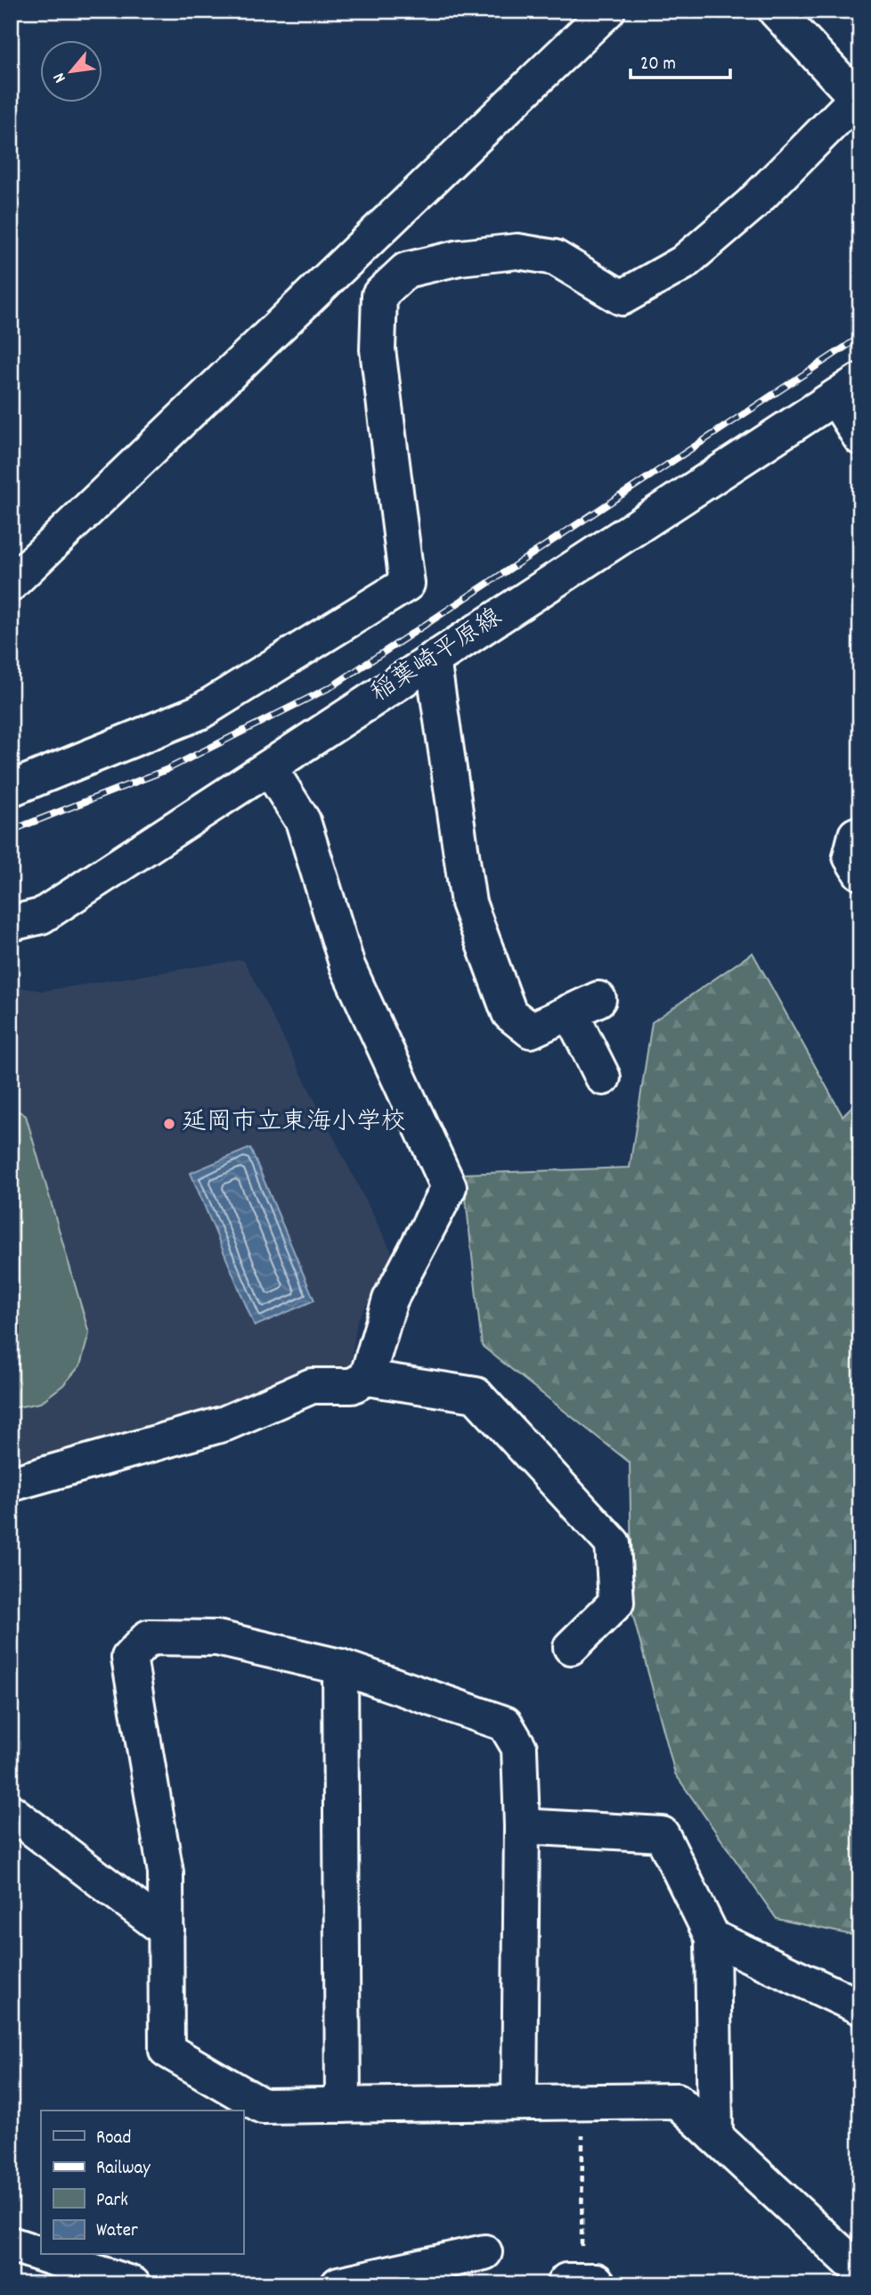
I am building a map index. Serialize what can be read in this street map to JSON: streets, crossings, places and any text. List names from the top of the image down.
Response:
{
  "streets": {
    "street": ["稲葉崎平原線"]
  },
  "places": ["延岡市立東海小学校"],
  "legend": [
    "Road",
    "Railway",
    "Park",
    "Water"
  ],
  "scale_bar": "20 m",
  "north": "bottom left"
}
